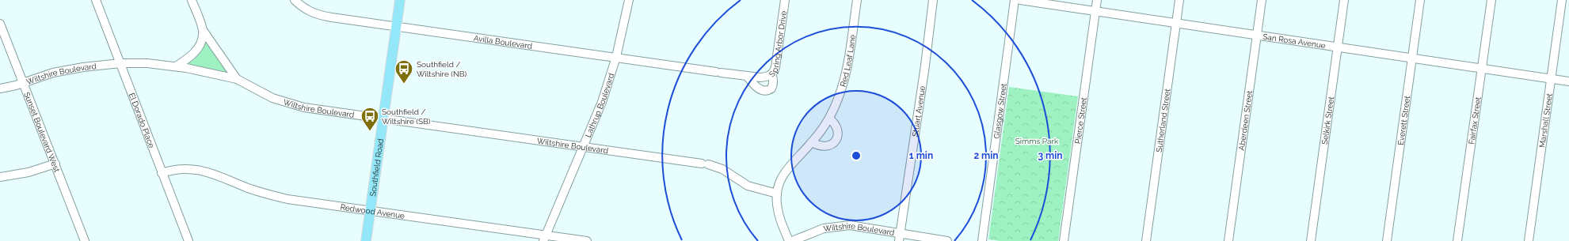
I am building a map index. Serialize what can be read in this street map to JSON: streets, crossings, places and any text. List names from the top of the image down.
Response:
{
  "streets": {
    "main road": ["Southfield Road"],
    "street": [
      "Avilla Boulevard",
      "San Rosa Avenue",
      "Spring Arbor Drive",
      "Red Leaf Lane",
      "Wiltshire Boulevard",
      "Lathrup Boulevard",
      "Stuart Avenue",
      "Glasgow Street",
      "Sutherland Street",
      "Selkirk Street",
      "Everett Street",
      "Fairfax Street",
      "Marshall Street",
      "El Dorado Place",
      "Pierce Street",
      "Aberdeen Street",
      "Sunset Boulevard West",
      "Redwood Avenue"
    ]
  },
  "crossings": [
    ["Avilla Boulevard", "Spring Arbor Drive"],
    ["Avilla Boulevard", "Lathrup Boulevard"],
    ["Avilla Boulevard", "Southfield Road"],
    ["San Rosa Avenue", "Sutherland Street"],
    ["San Rosa Avenue", "Selkirk Street"],
    ["San Rosa Avenue", "Everett Street"],
    ["San Rosa Avenue", "Fairfax Street"],
    ["San Rosa Avenue", "Marshall Street"],
    ["San Rosa Avenue", "Pierce Street"],
    ["San Rosa Avenue", "Aberdeen Street"],
    ["Red Leaf Lane", "Wiltshire Boulevard"],
    ["Wiltshire Boulevard", "Lathrup Boulevard"],
    ["Wiltshire Boulevard", "Stuart Avenue"],
    ["Wiltshire Boulevard", "El Dorado Place"],
    ["Wiltshire Boulevard", "Sunset Boulevard West"],
    ["Wiltshire Boulevard", "Southfield Road"],
    ["Lathrup Boulevard", "Redwood Avenue"],
    ["El Dorado Place", "Redwood Avenue"],
    ["Southfield Road", "Redwood Avenue"]
  ],
  "parks": ["Simms Park"],
  "places": {
    "bus stop": ["Southfield / Wiltshire (NB)", "Southfield / Wiltshire (SB)"]
  },
  "rings": ["1 min", "2 min", "3 min"]
}
